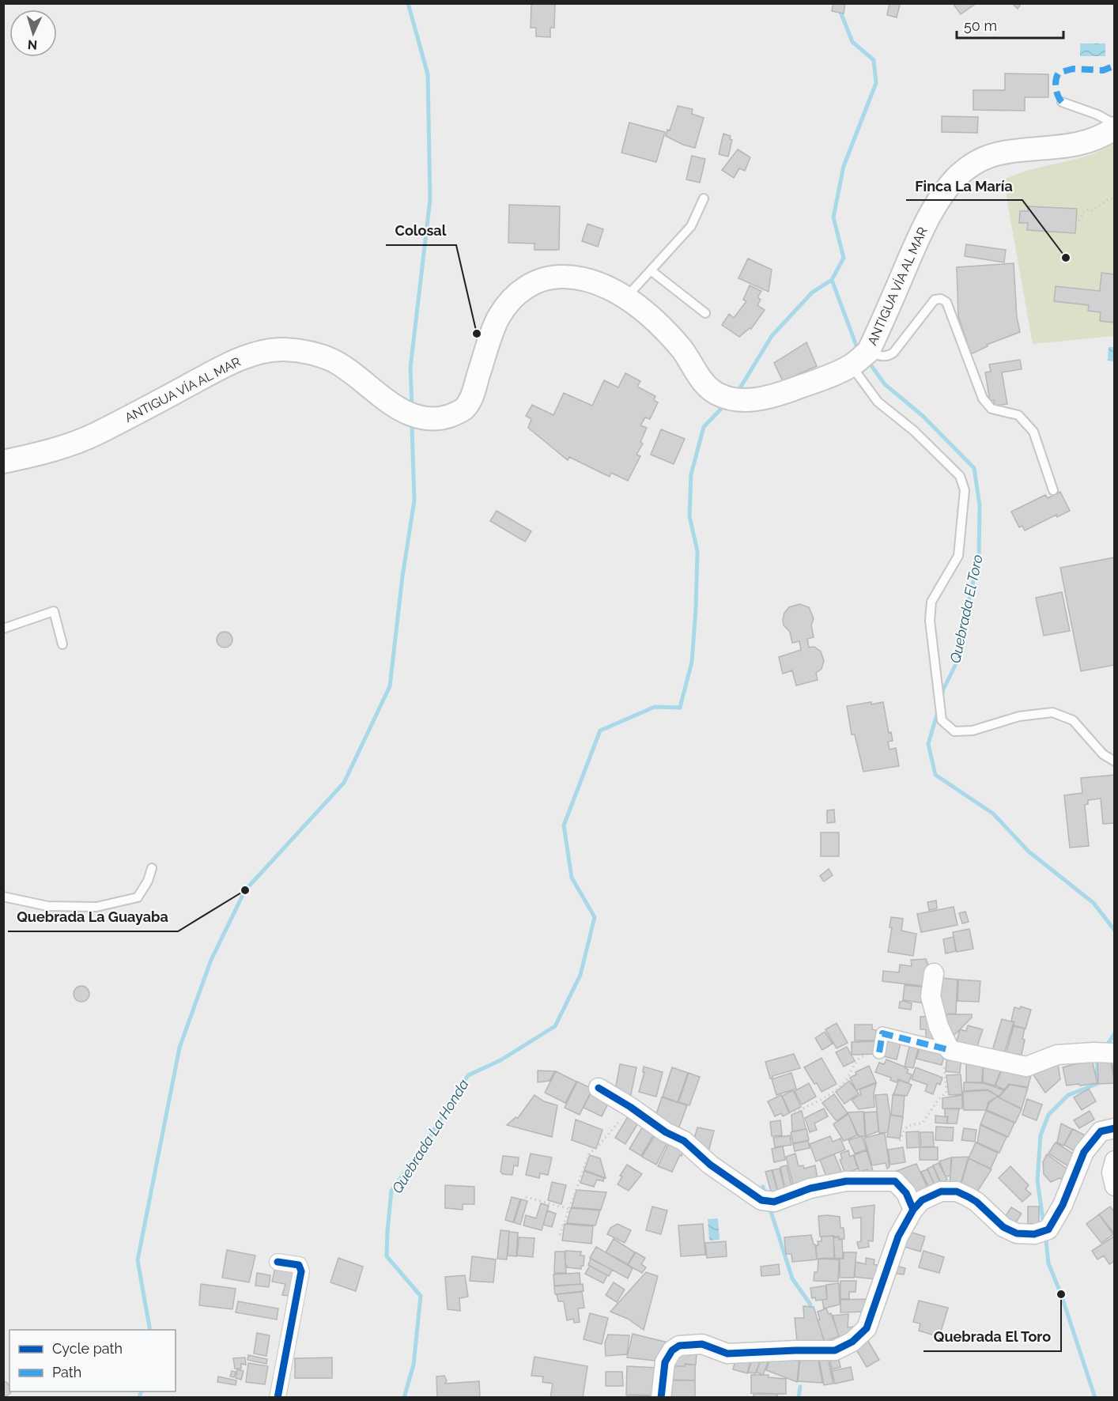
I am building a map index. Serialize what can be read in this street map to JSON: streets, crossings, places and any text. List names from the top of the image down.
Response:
{
  "streets": {
    "main road": ["ANTIGUA VÍA AL MAR"]
  },
  "water": ["Quebrada El Toro", "Quebrada La Honda"],
  "places": [
    "Finca La María",
    "Colosal",
    "Quebrada La Guayaba",
    "Quebrada El Toro"
  ],
  "legend": ["Cycle path", "Path"],
  "scale_bar": "50 m",
  "north": "bottom"
}
